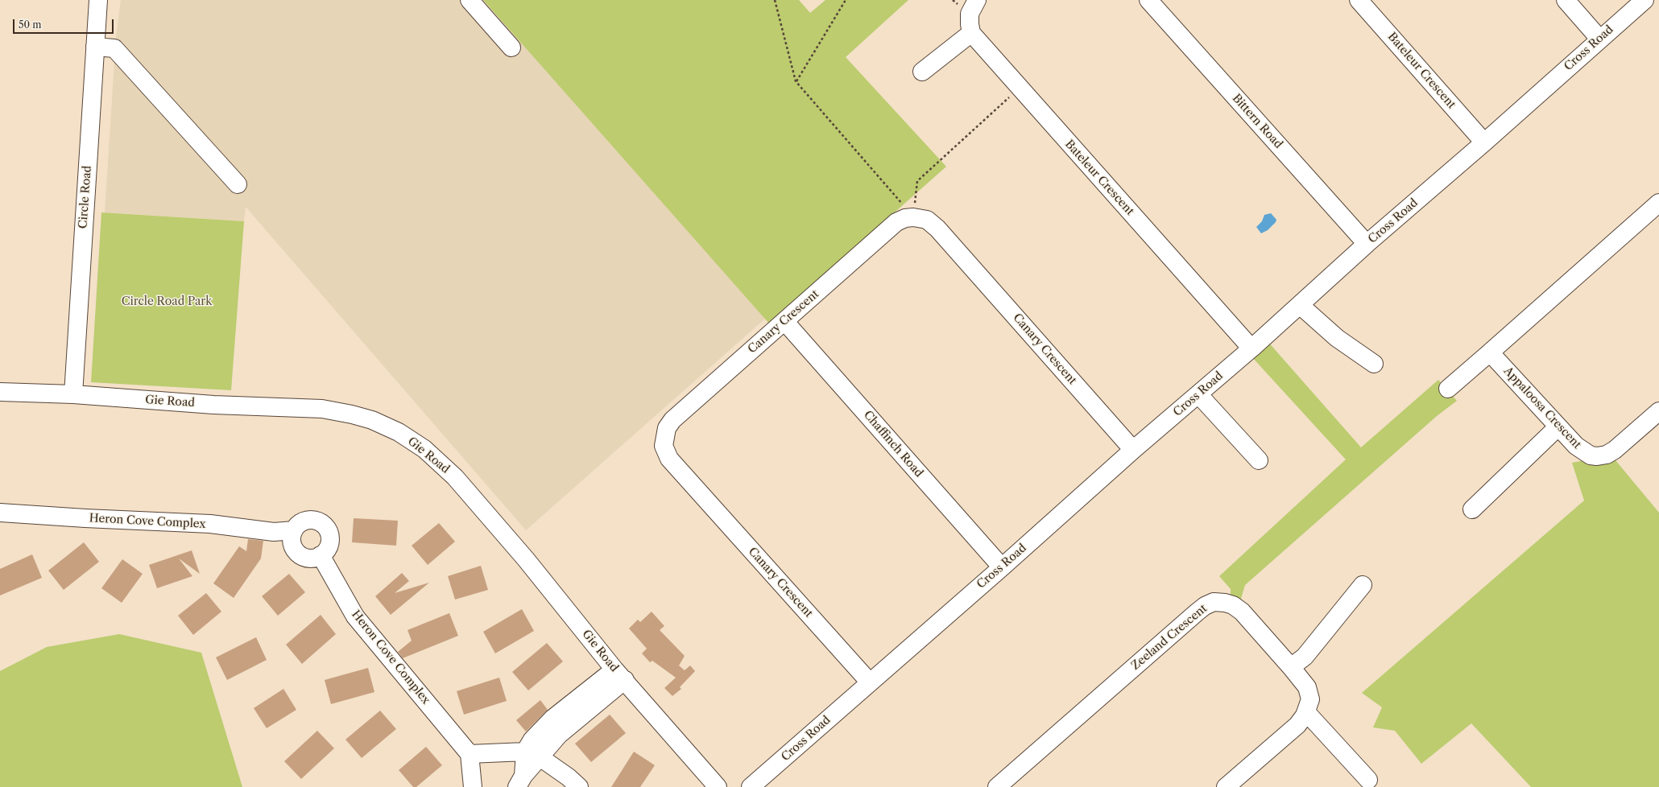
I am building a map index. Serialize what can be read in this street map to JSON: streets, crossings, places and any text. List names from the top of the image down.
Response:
{
  "streets": {
    "street": [
      "Cross Road",
      "Bateleur Crescent",
      "Bittern Road",
      "Circle Road",
      "Canary Crescent",
      "Gie Road",
      "Appaloosa Crescent",
      "Chaffinch Road",
      "Heron Cove Complex",
      "Zeeland Crescent"
    ]
  },
  "crossings": [
    ["Cross Road", "Bateleur Crescent"],
    ["Cross Road", "Bittern Road"],
    ["Cross Road", "Canary Crescent"],
    ["Cross Road", "Chaffinch Road"],
    ["Circle Road", "Gie Road"],
    ["Canary Crescent", "Chaffinch Road"]
  ],
  "parks": ["Circle Road Park"],
  "scale_bar": "50 m"
}
